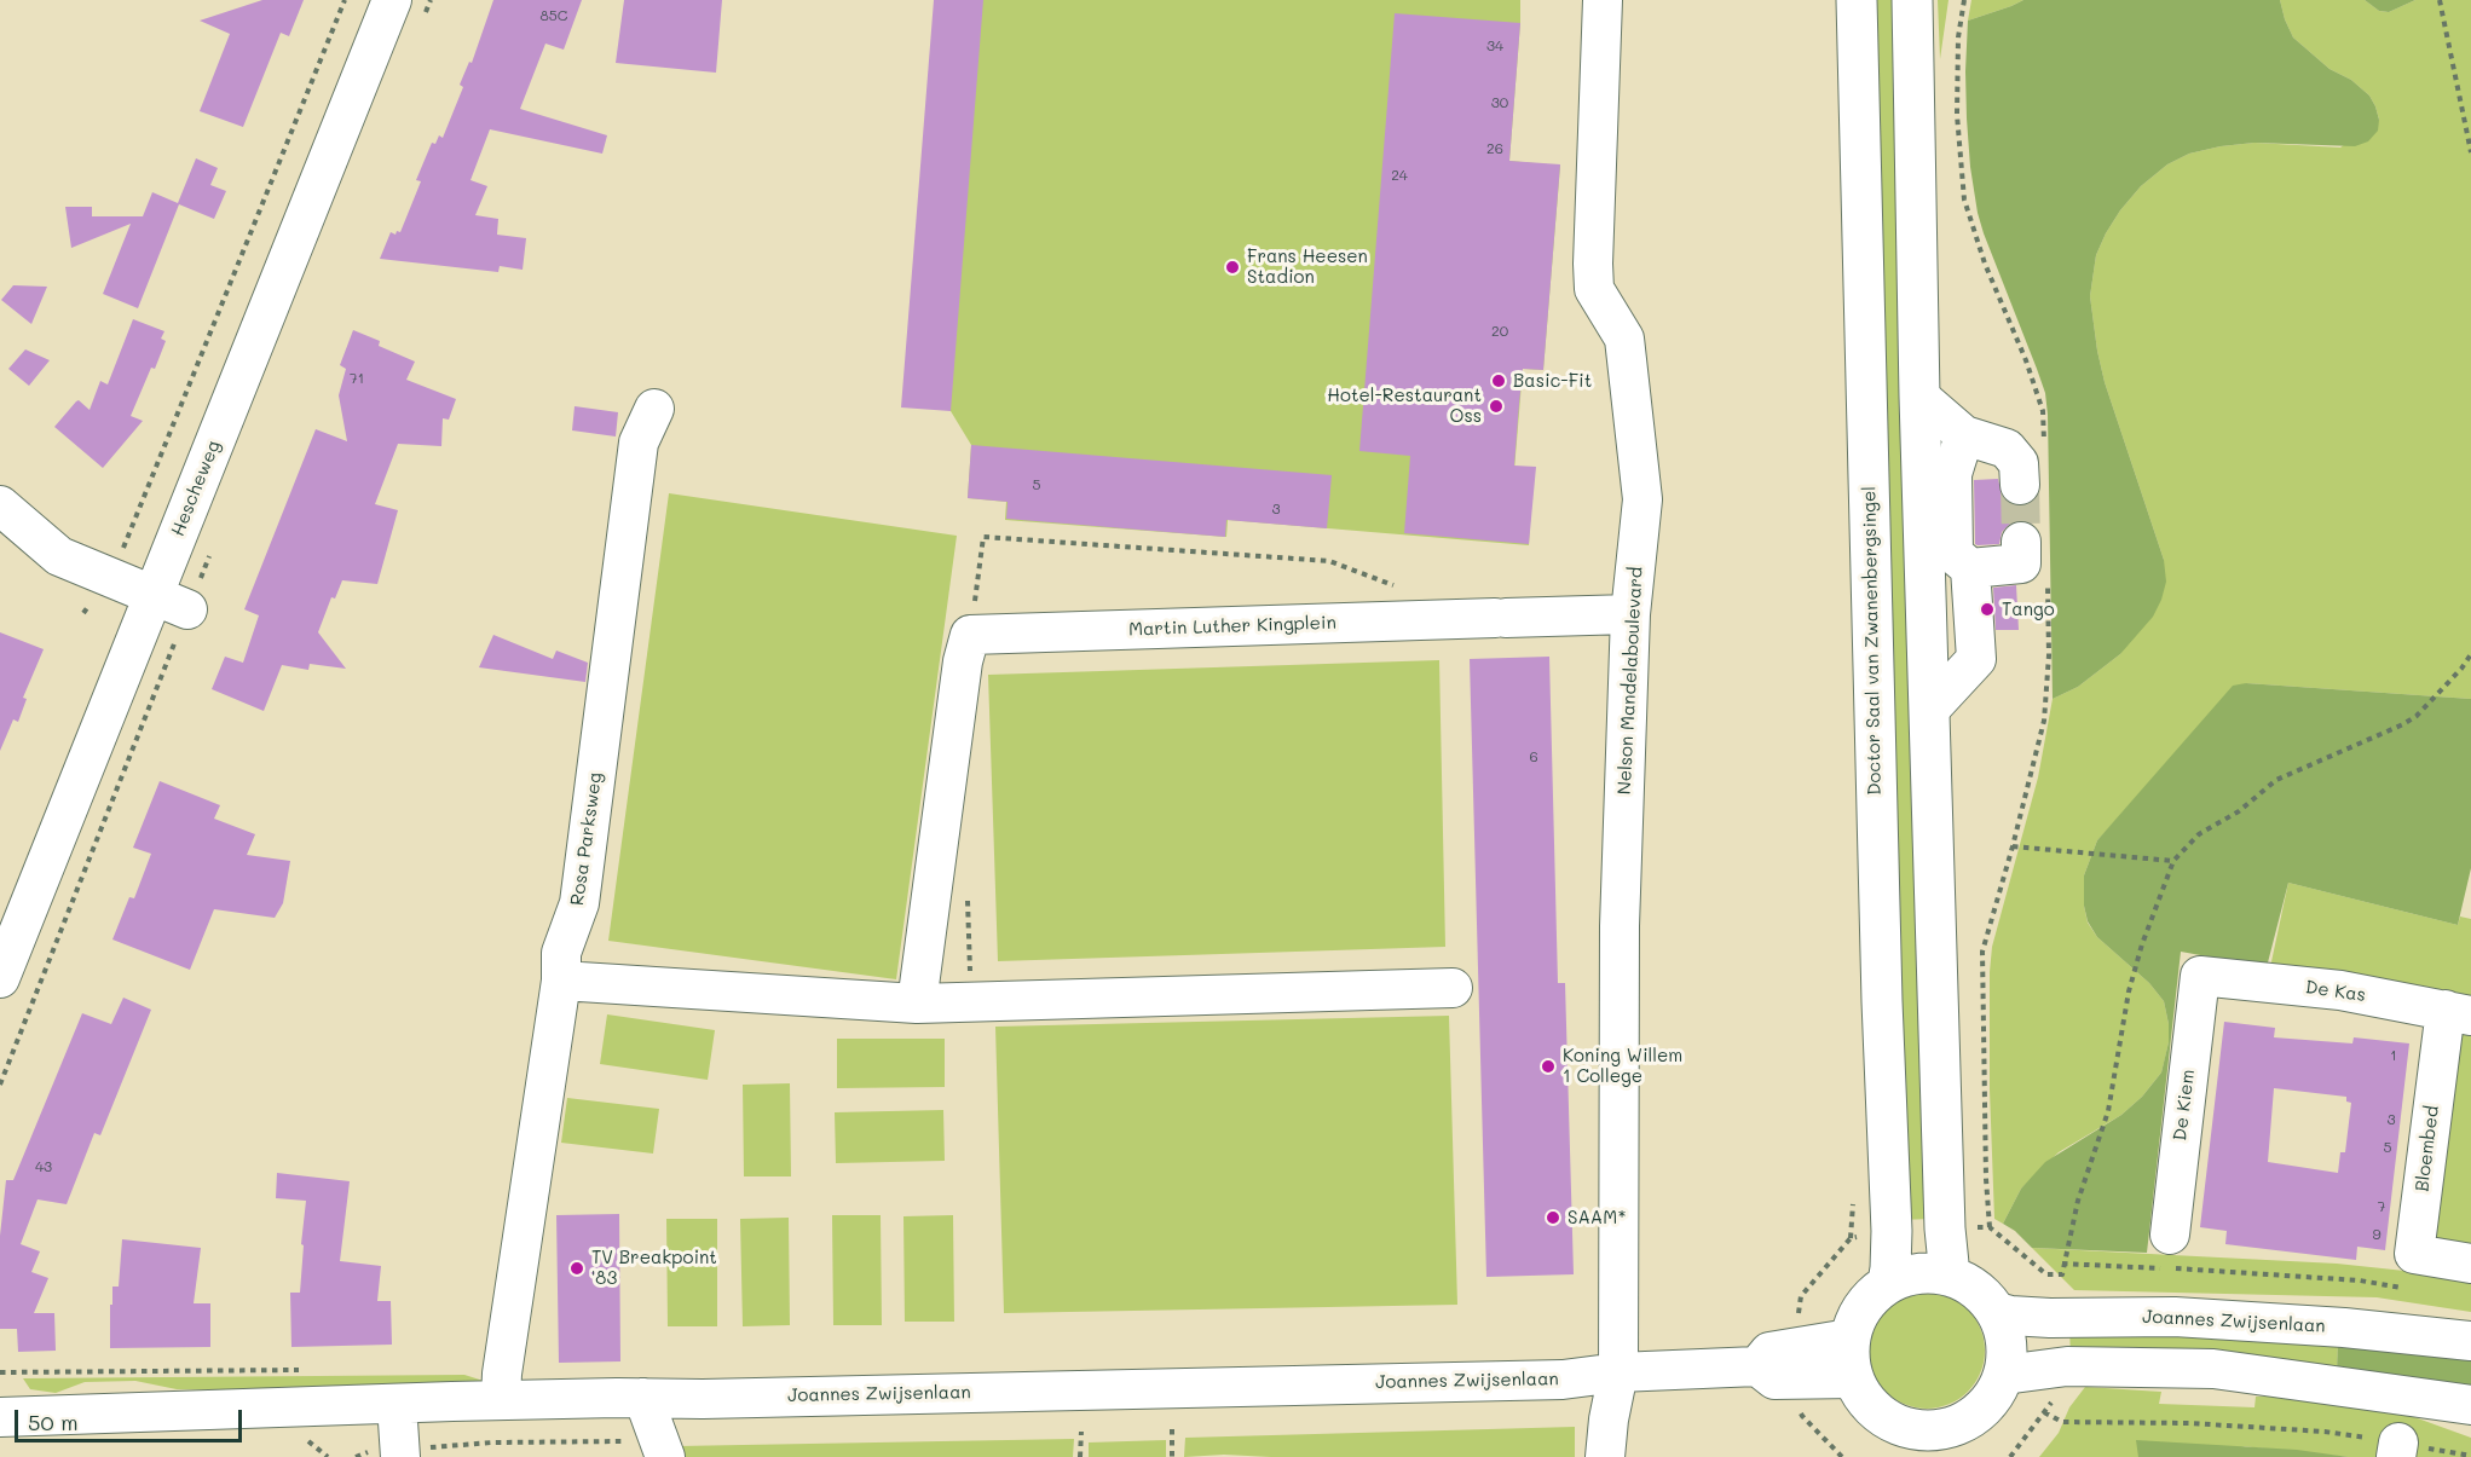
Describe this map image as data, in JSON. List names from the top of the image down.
{
  "streets": {
    "main road": ["Doctor Saal van Zwanenbergsingel"],
    "street": [
      "Hescheweg",
      "Martin Luther Kingplein",
      "Nelson Mandelaboulevard",
      "Rosa Parksweg",
      "De Kas",
      "De Kiem",
      "Bloembed",
      "Joannes Zwijsenlaan"
    ]
  },
  "crossings": [
    ["Martin Luther Kingplein", "Nelson Mandelaboulevard"],
    ["Doctor Saal van Zwanenbergsingel", "Joannes Zwijsenlaan"],
    ["Nelson Mandelaboulevard", "Joannes Zwijsenlaan"],
    ["Rosa Parksweg", "Joannes Zwijsenlaan"],
    ["De Kas", "De Kiem"],
    ["De Kas", "Bloembed"]
  ],
  "places": [
    "Frans Heesen Stadion",
    "Basic-Fit",
    "Hotel-Restaurant Oss",
    "Tango",
    "Koning Willem 1 College",
    "SAAM*",
    "TV Breakpoint '83"
  ],
  "house_numbers": [
    "85C",
    "34",
    "30",
    "26",
    "24",
    "20",
    "71",
    "5",
    "3",
    "6",
    "1",
    "3",
    "5",
    "43",
    "7",
    "9"
  ],
  "scale_bar": "50 m"
}
